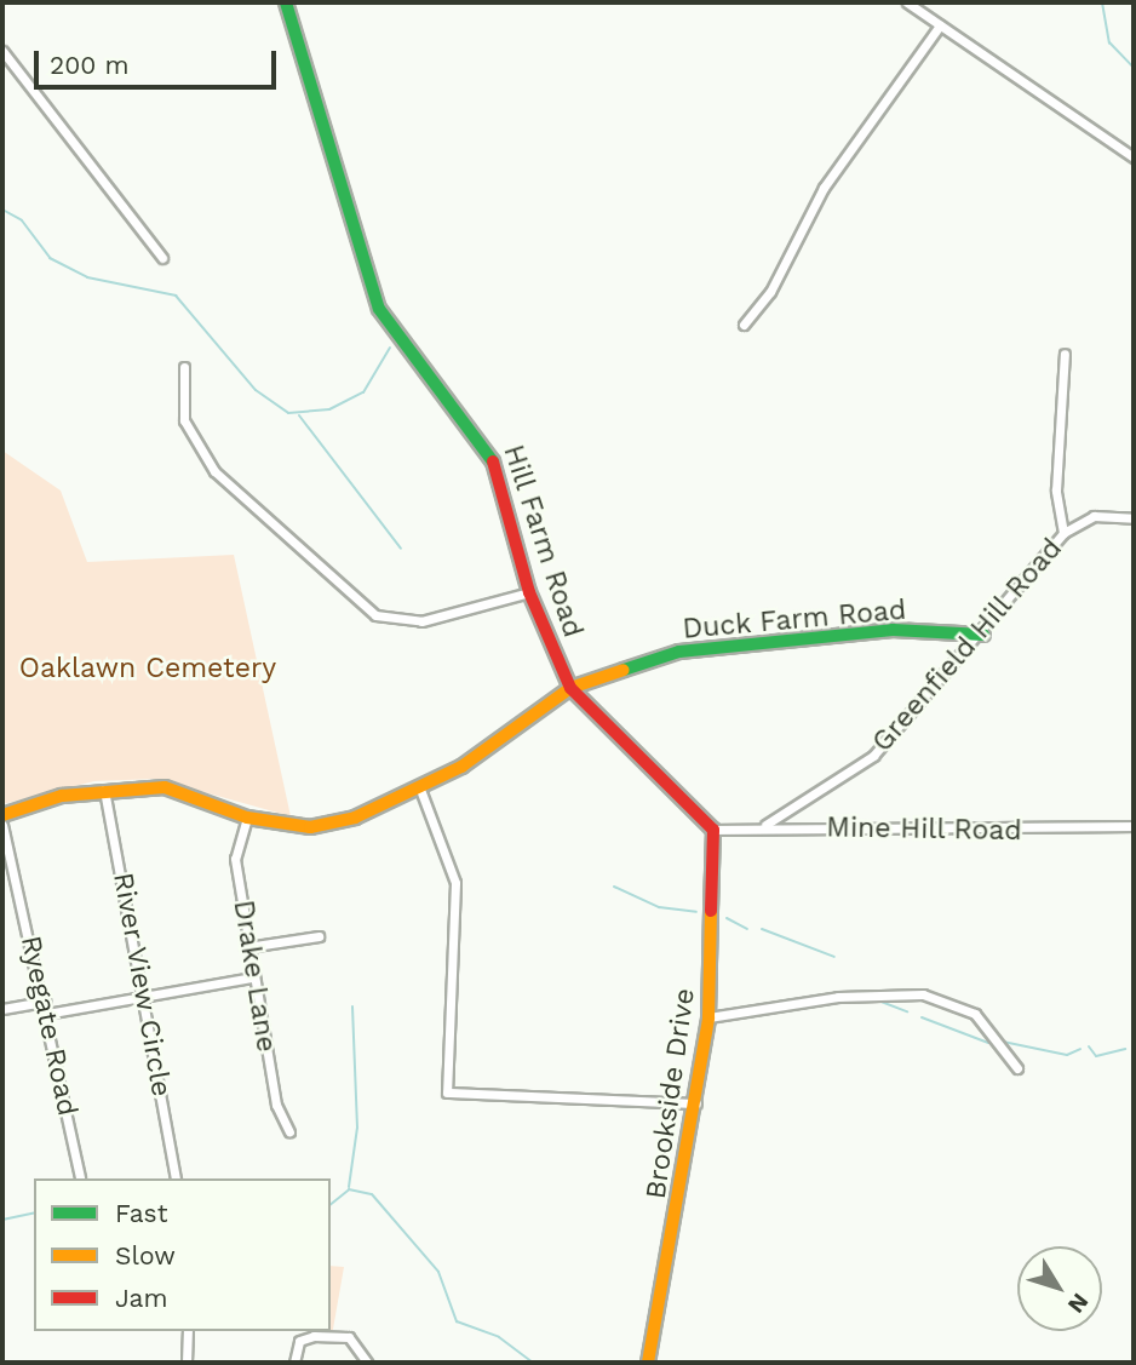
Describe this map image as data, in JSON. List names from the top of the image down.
{
  "streets": {
    "main road": ["Hill Farm Road", "Duck Farm Road", "Brookside Drive"],
    "street": [
      "Greenfield Hill Road",
      "Mine Hill Road",
      "Drake Lane",
      "River View Circle",
      "Ryegate Road"
    ]
  },
  "crossings": [
    ["Hill Farm Road", "Duck Farm Road"],
    ["Hill Farm Road", "Mine Hill Road"],
    ["Hill Farm Road", "Brookside Drive"],
    ["Duck Farm Road", "Greenfield Hill Road"],
    ["Duck Farm Road", "Drake Lane"],
    ["Duck Farm Road", "River View Circle"],
    ["Greenfield Hill Road", "Mine Hill Road"],
    ["Mine Hill Road", "Brookside Drive"]
  ],
  "parks": ["Oaklawn Cemetery"],
  "legend": ["Fast", "Slow", "Jam"],
  "scale_bar": "200 m",
  "north": "bottom right"
}
